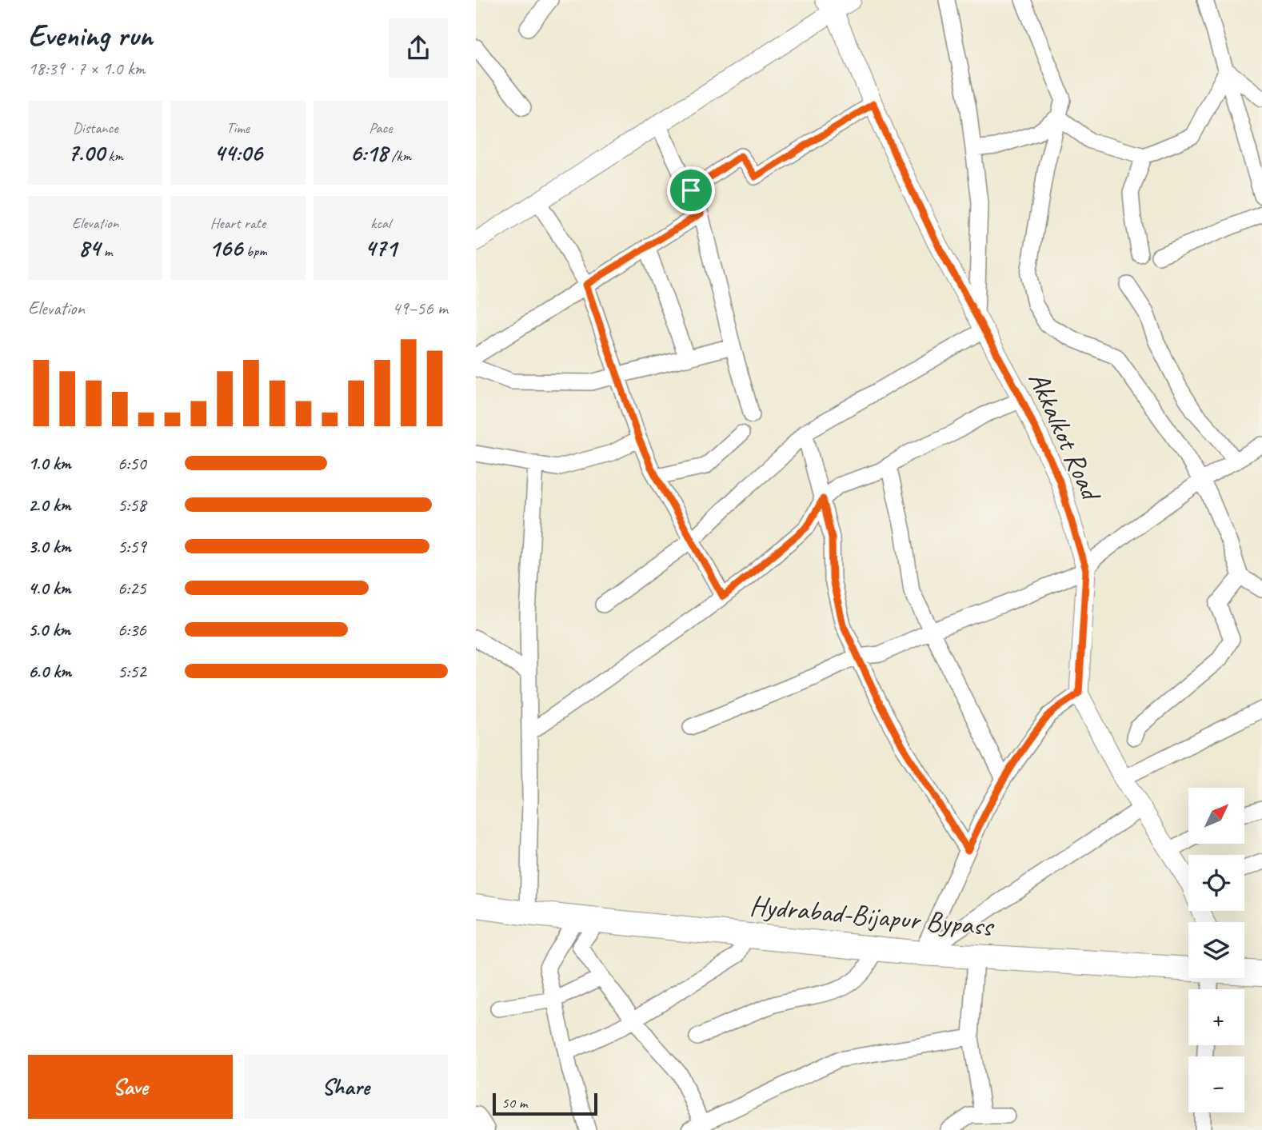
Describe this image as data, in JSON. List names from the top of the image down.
{
  "streets": {
    "main road": ["Hydrabad-Bijapur Bypass"],
    "street": ["Akkalkot Road"]
  },
  "scale_bar": "50 m",
  "north": "top right",
  "page": {
    "heading": ["Evening run", "18:39 · 7 × 1.0 km"],
    "stats": [
      ["Distance", "7.00 km"],
      ["Time", "44:06"],
      ["Pace", "6:18 /km"],
      ["Elevation", "84 m"],
      ["Heart rate", "166 bpm"],
      ["kcal", "471"]
    ],
    "chart": ["Elevation", "49–56 m"],
    "list": [
      {
        "name": "1.0 km",
        "note": "6:50"
      },
      {
        "name": "2.0 km",
        "note": "5:58"
      },
      {
        "name": "3.0 km",
        "note": "5:59"
      },
      {
        "name": "4.0 km",
        "note": "6:25"
      },
      {
        "name": "5.0 km",
        "note": "6:36"
      },
      {
        "name": "6.0 km",
        "note": "5:52"
      }
    ],
    "map_buttons": ["+", "−"],
    "buttons": ["Save", "Share"],
    "scale": "50 m"
  }
}
